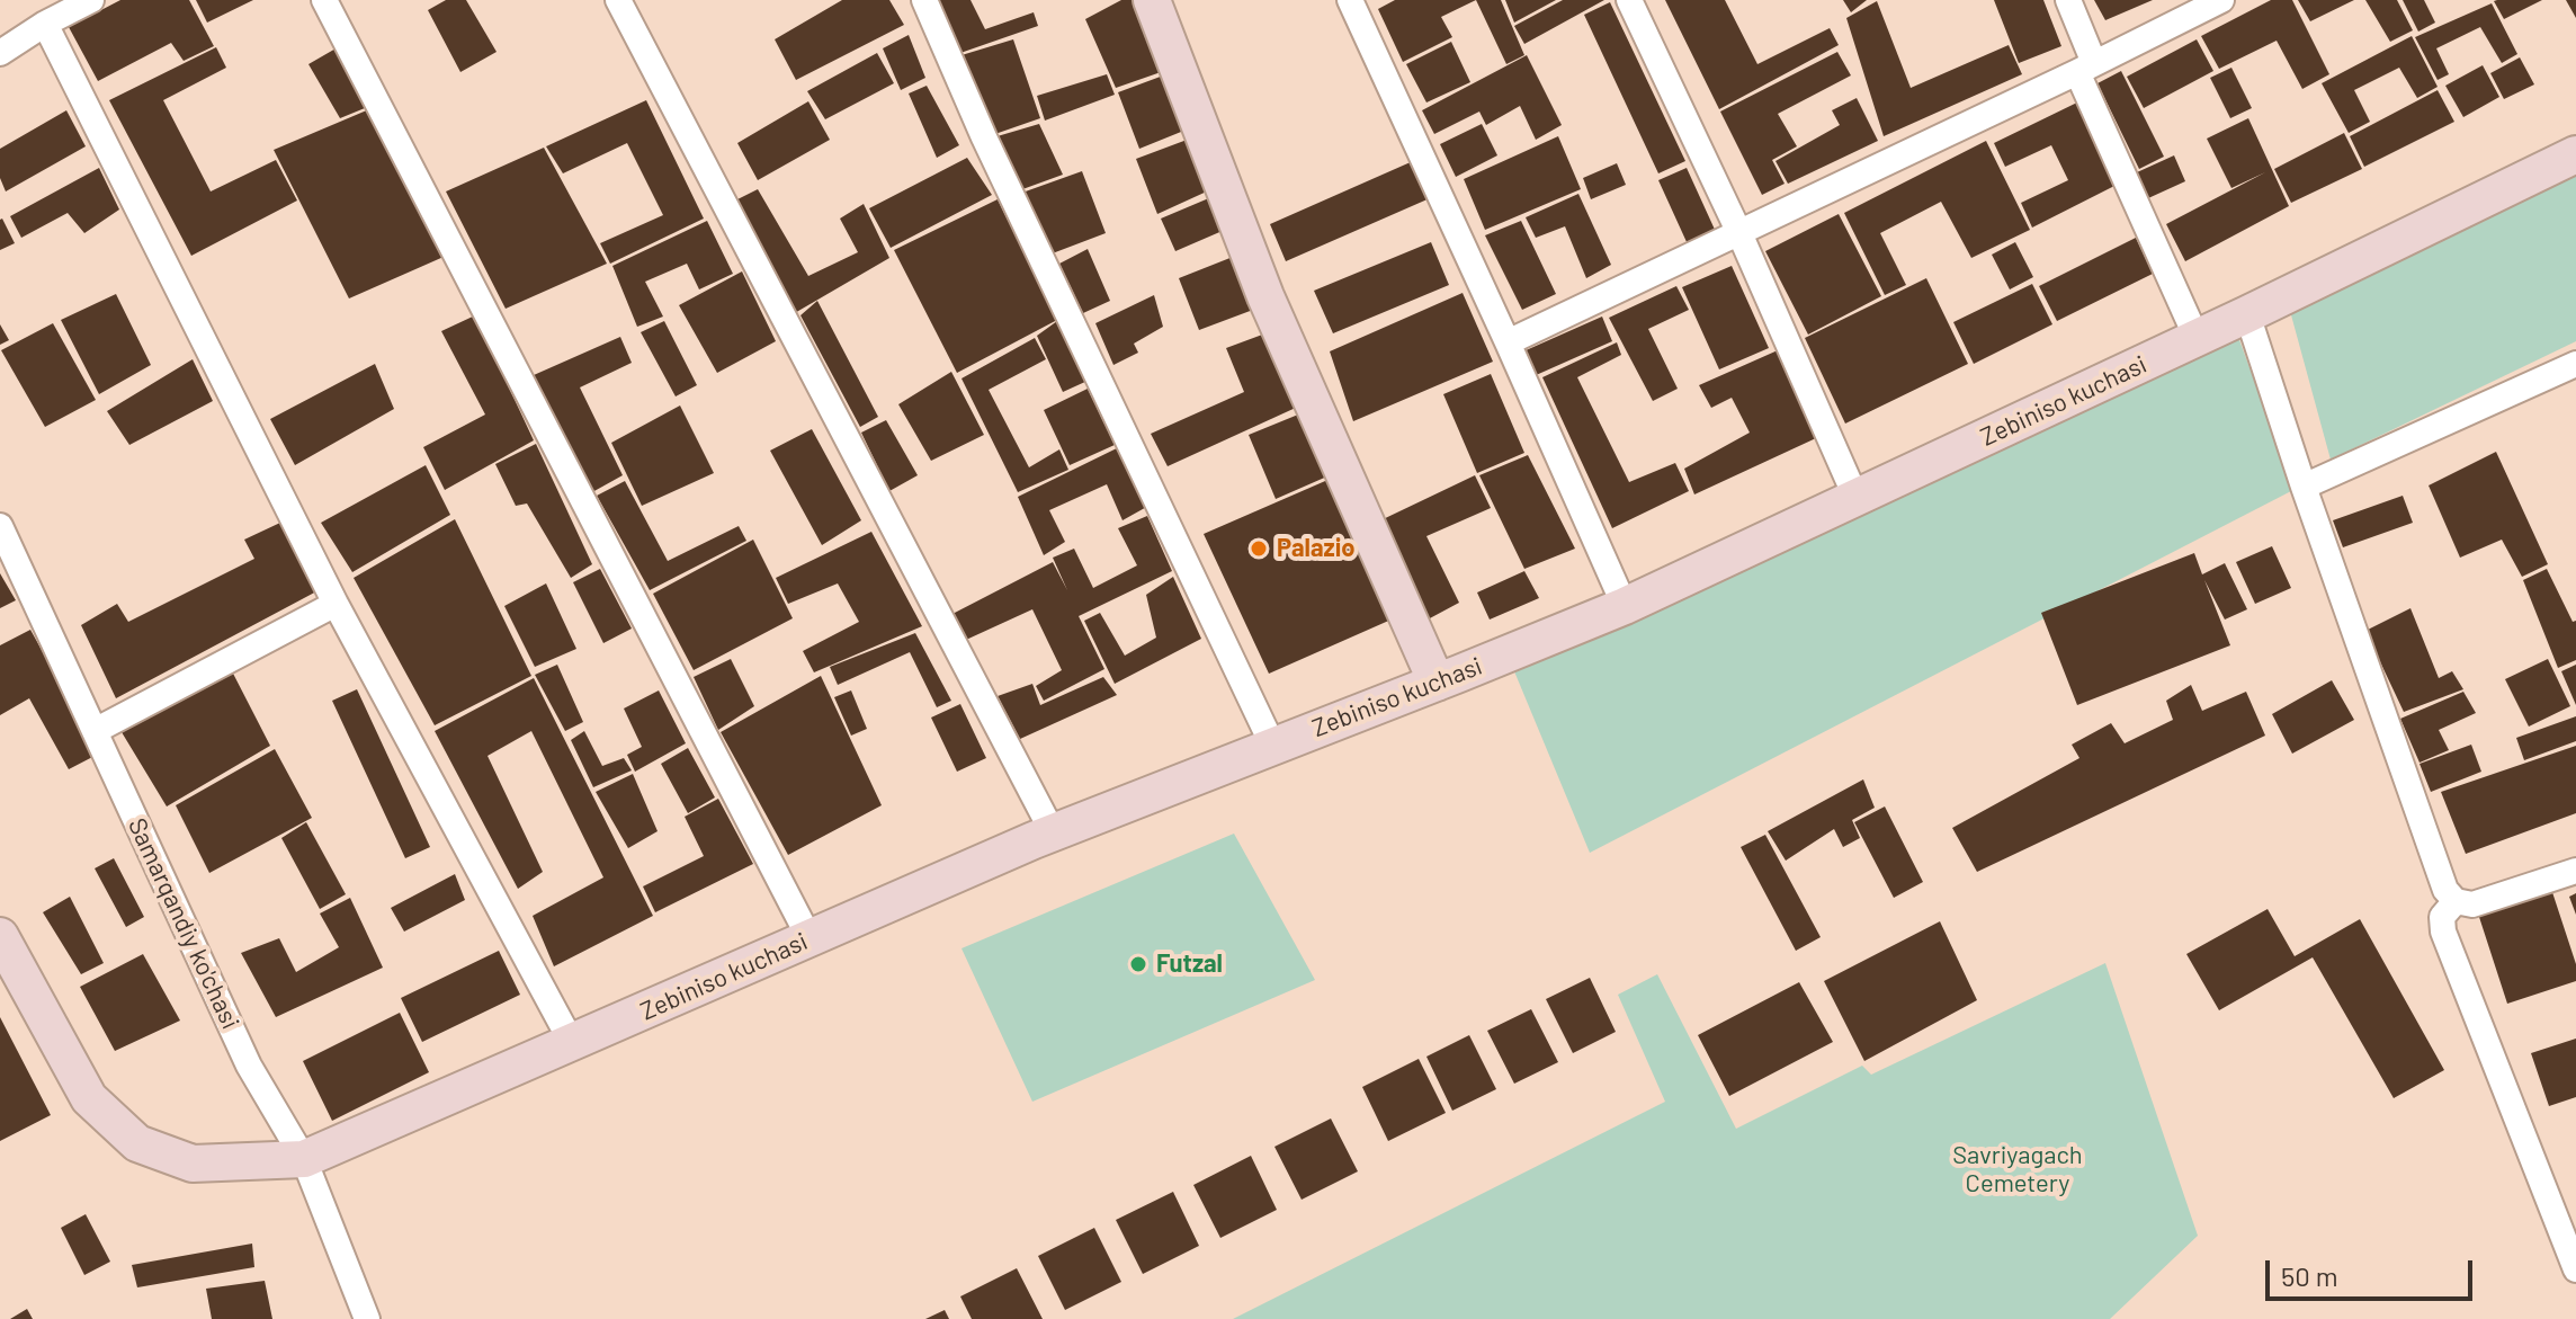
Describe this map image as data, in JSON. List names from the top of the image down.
{
  "streets": {
    "street": ["Zebiniso kuchasi", "Samarqandiy ko'chasi"]
  },
  "crossings": [
    ["Zebiniso kuchasi", "Samarqandiy ko'chasi"]
  ],
  "parks": ["Savriyagach Cemetery"],
  "places": ["Palazio", "Futzal"],
  "scale_bar": "50 m"
}
